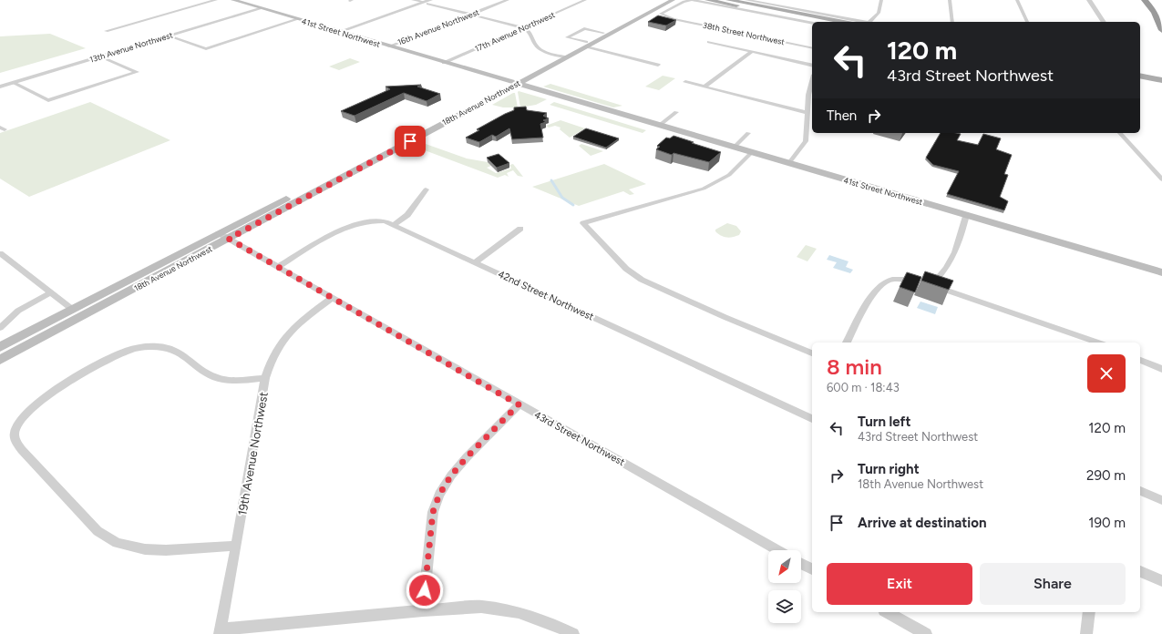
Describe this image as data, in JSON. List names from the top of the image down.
{
  "streets": {
    "main road": ["41st Street Northwest", "18th Avenue Northwest"],
    "street": [
      "16th Avenue Northwest",
      "17th Avenue Northwest",
      "38th Street Northwest",
      "13th Avenue Northwest",
      "42nd Street Northwest",
      "43rd Street Northwest",
      "19th Avenue Northwest"
    ]
  },
  "crossings": [
    ["16th Avenue Northwest", "41st Street Northwest"],
    ["17th Avenue Northwest", "41st Street Northwest"],
    ["41st Street Northwest", "13th Avenue Northwest"],
    ["41st Street Northwest", "18th Avenue Northwest"],
    ["18th Avenue Northwest", "43rd Street Northwest"],
    ["42nd Street Northwest", "43rd Street Northwest"],
    ["43rd Street Northwest", "19th Avenue Northwest"]
  ],
  "north": "bottom left",
  "page": {
    "turn": ["120 m", "43rd Street Northwest"],
    "then": "Then",
    "heading": ["8 min", "600 m · 18:43"],
    "list": [
      {
        "name": "Turn left",
        "note": "43rd Street Northwest",
        "value": "120 m"
      },
      {
        "name": "Turn right",
        "note": "18th Avenue Northwest",
        "value": "290 m"
      },
      {
        "name": "Arrive at destination",
        "value": "190 m"
      }
    ],
    "buttons": ["Exit", "Share"]
  }
}
